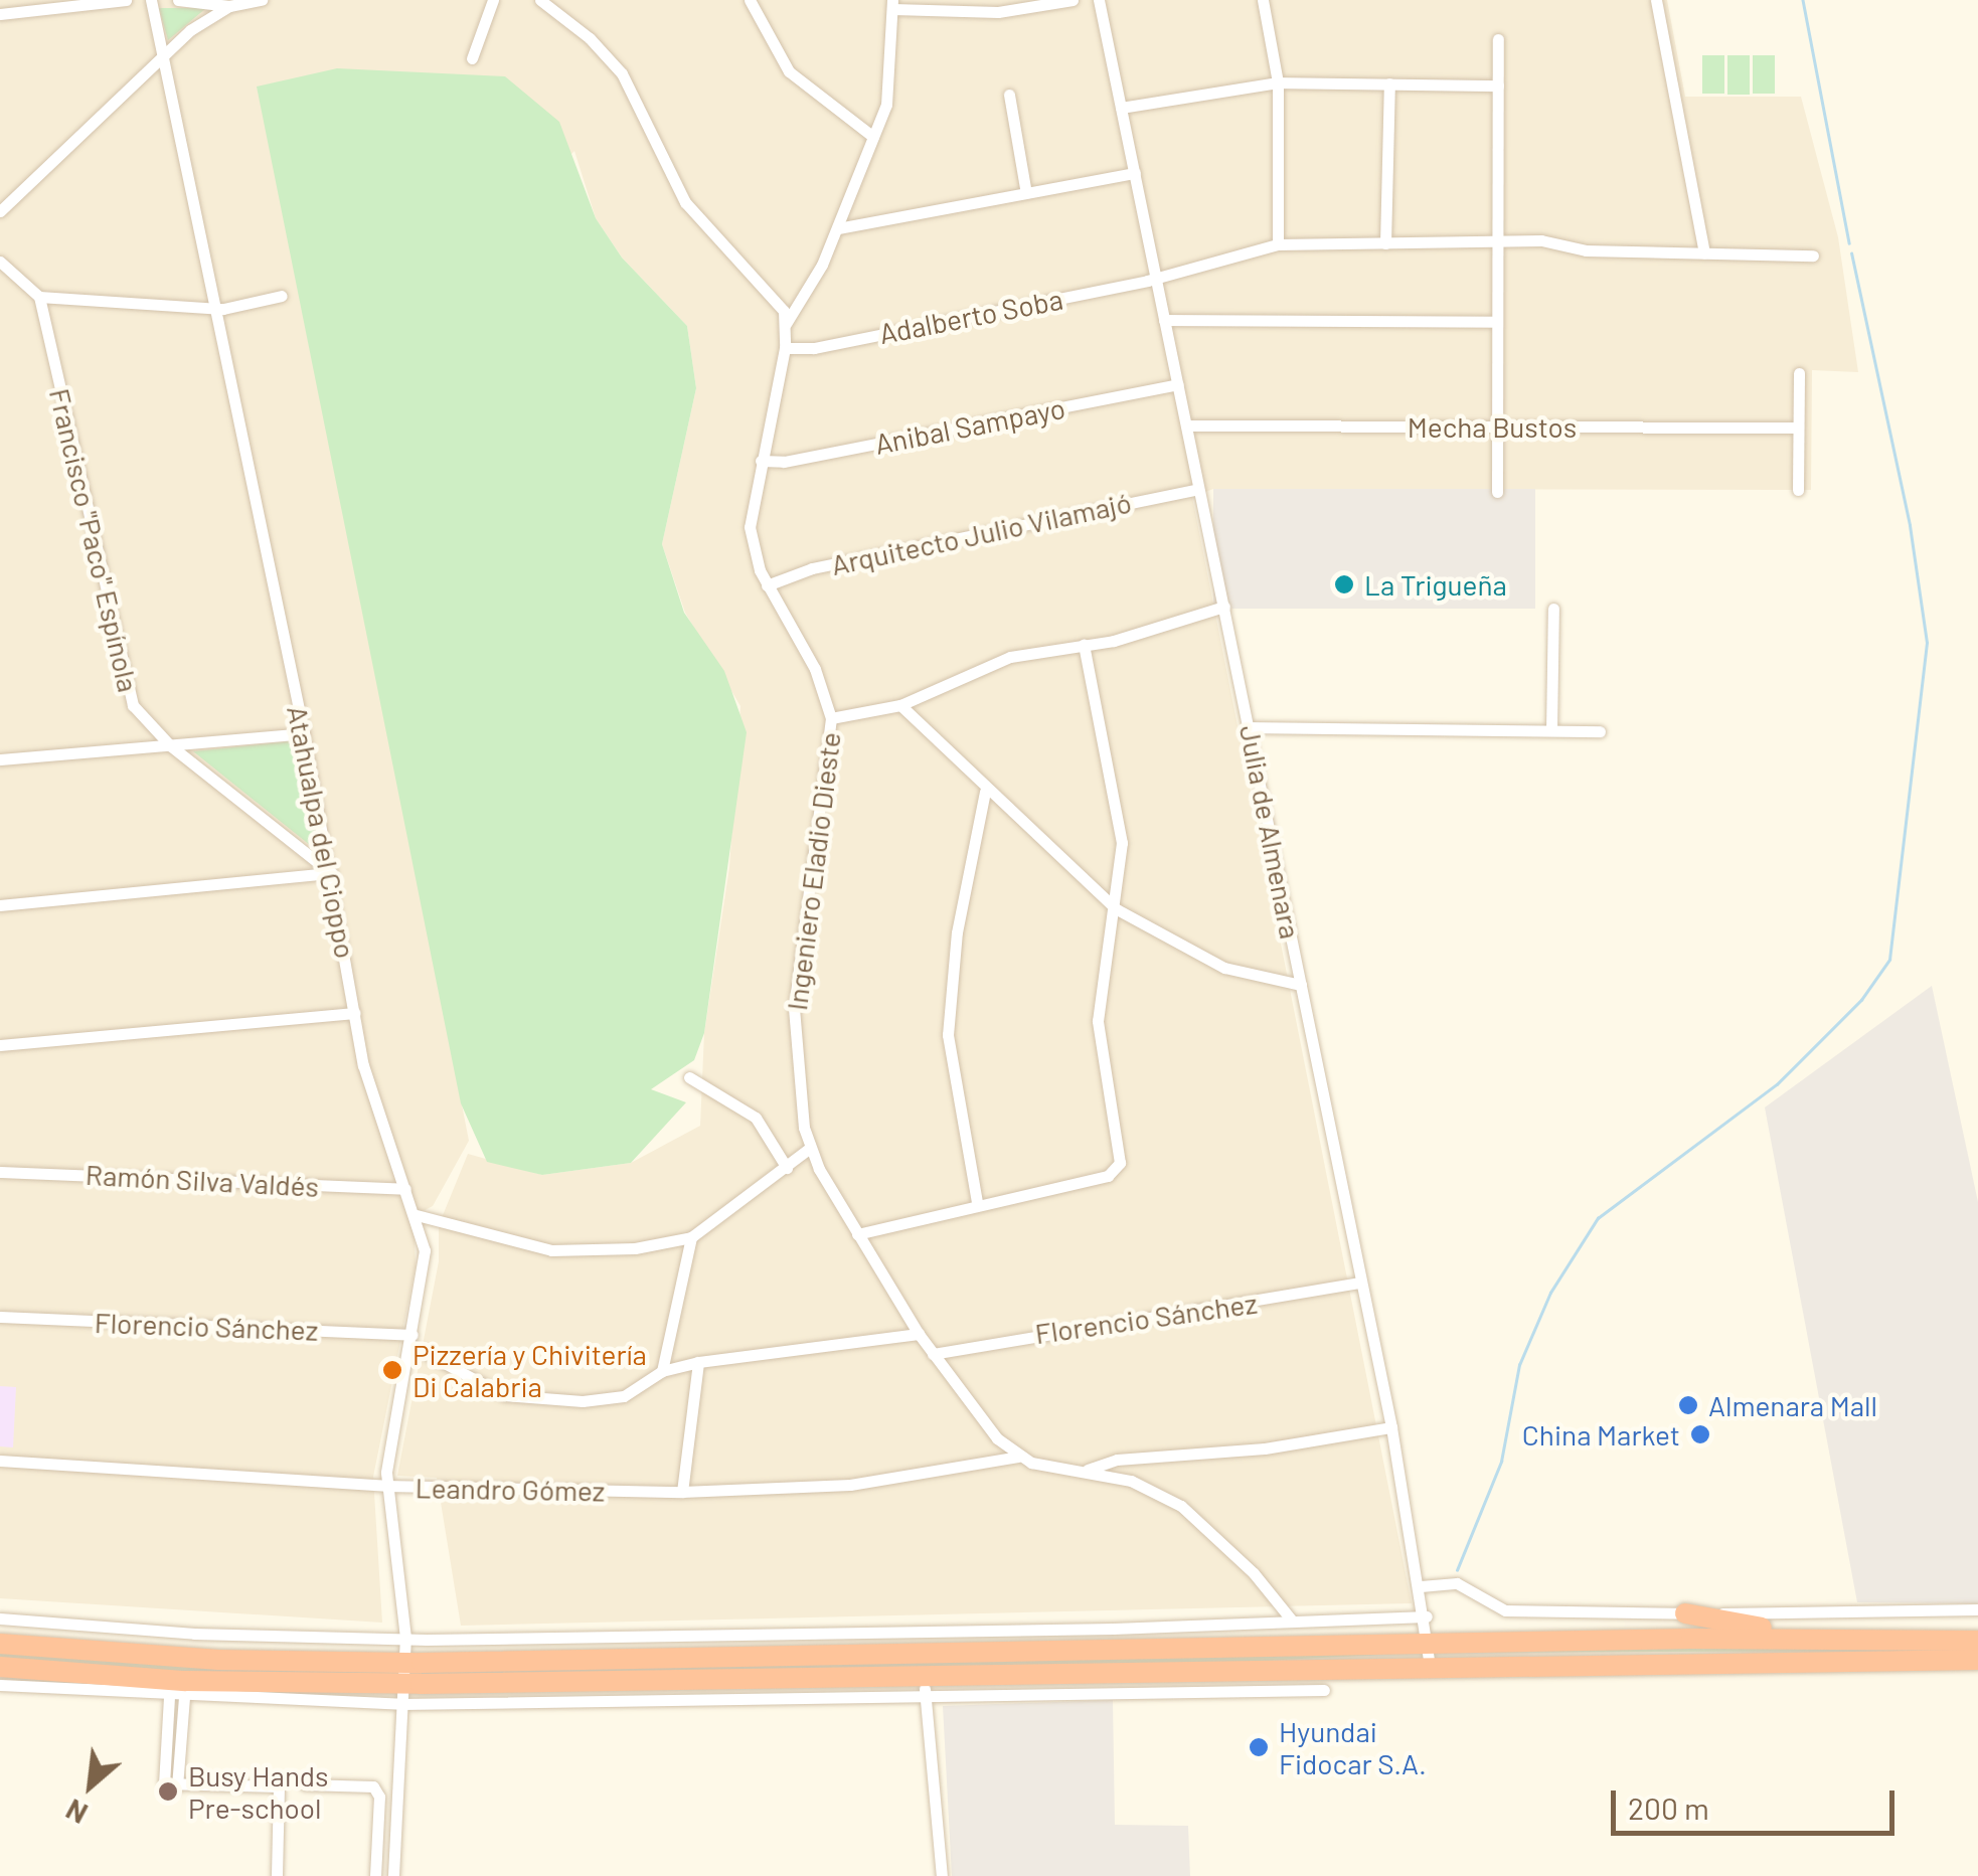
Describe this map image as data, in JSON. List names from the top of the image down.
{
  "streets": {
    "street": [
      "Adalberto Soba",
      "Anibal Sampayo",
      "Mecha Bustos",
      "Arquitecto Julio Vilamajó",
      "Francisco \"Paco\" Espínola",
      "Atahualpa del Cioppo",
      "Julia de Almenara",
      "Ingeniero Eladio Dieste",
      "Ramón Silva Valdés",
      "Florencio Sánchez",
      "Leandro Gómez"
    ]
  },
  "crossings": [
    ["Adalberto Soba", "Julia de Almenara"],
    ["Adalberto Soba", "Ingeniero Eladio Dieste"],
    ["Anibal Sampayo", "Julia de Almenara"],
    ["Anibal Sampayo", "Ingeniero Eladio Dieste"],
    ["Mecha Bustos", "Julia de Almenara"],
    ["Arquitecto Julio Vilamajó", "Julia de Almenara"],
    ["Arquitecto Julio Vilamajó", "Ingeniero Eladio Dieste"],
    ["Francisco \"Paco\" Espínola", "Atahualpa del Cioppo"],
    ["Atahualpa del Cioppo", "Ramón Silva Valdés"],
    ["Atahualpa del Cioppo", "Florencio Sánchez"],
    ["Atahualpa del Cioppo", "Leandro Gómez"],
    ["Julia de Almenara", "Florencio Sánchez"],
    ["Ingeniero Eladio Dieste", "Florencio Sánchez"],
    ["Ingeniero Eladio Dieste", "Leandro Gómez"]
  ],
  "places": [
    "La Trigueña",
    "Pizzería y Chivitería Di Calabria",
    "Almenara Mall",
    "China Market",
    "Hyundai Fidocar S.A.",
    "Busy Hands Pre-school"
  ],
  "scale_bar": "200 m",
  "north": "bottom left"
}
